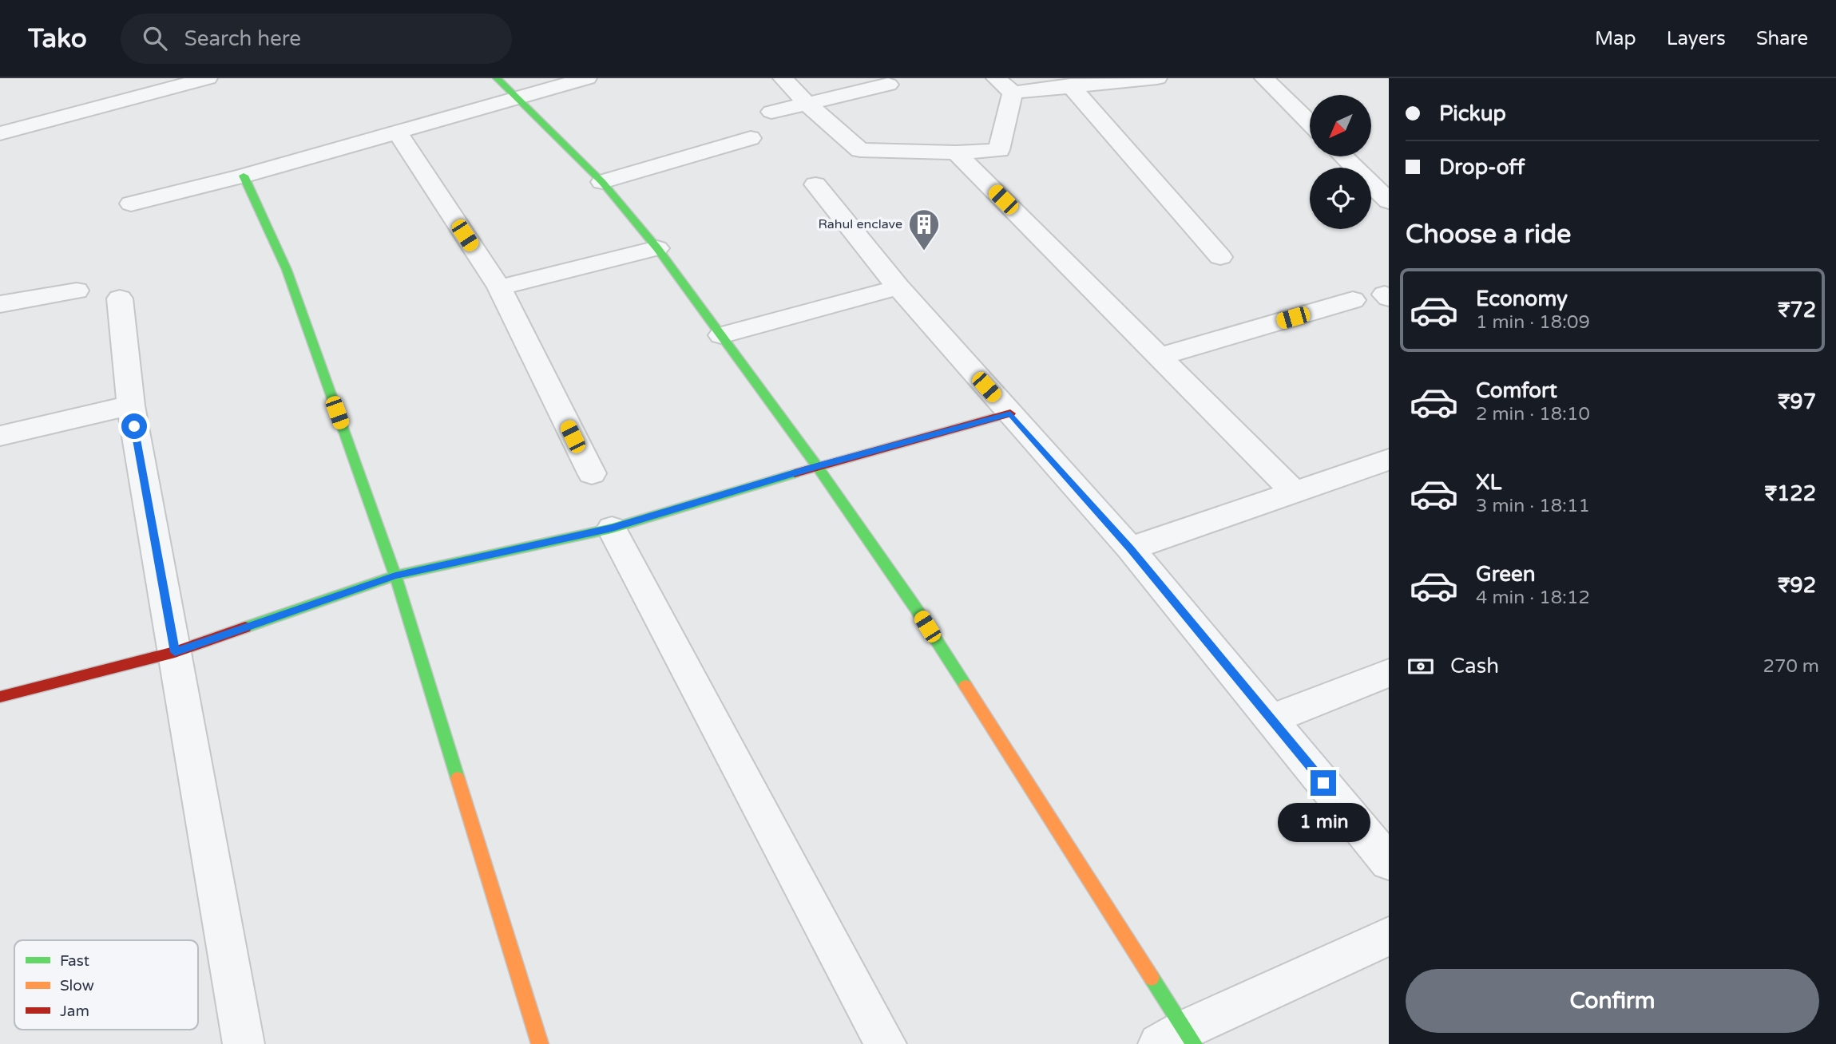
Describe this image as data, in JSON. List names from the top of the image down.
{
  "places": {
    "building": ["Rahul enclave"]
  },
  "legend": ["Fast", "Slow", "Jam"],
  "north": "bottom left",
  "page": {
    "header": "Tako",
    "search": "Search here",
    "nav": ["Map", "Layers", "Share"],
    "banner": ["Pickup", "Drop-off"],
    "heading": "Choose a ride",
    "list": [
      {
        "name": "Economy",
        "note": "1 min · 18:09",
        "value": "₹72"
      },
      {
        "name": "Comfort",
        "note": "2 min · 18:10",
        "value": "₹97"
      },
      {
        "name": "XL",
        "note": "3 min · 18:11",
        "value": "₹122"
      },
      {
        "name": "Green",
        "note": "4 min · 18:12",
        "value": "₹92"
      }
    ],
    "pay": ["Cash", "270 m"],
    "bubble": "1 min",
    "buttons": "Confirm"
  }
}
